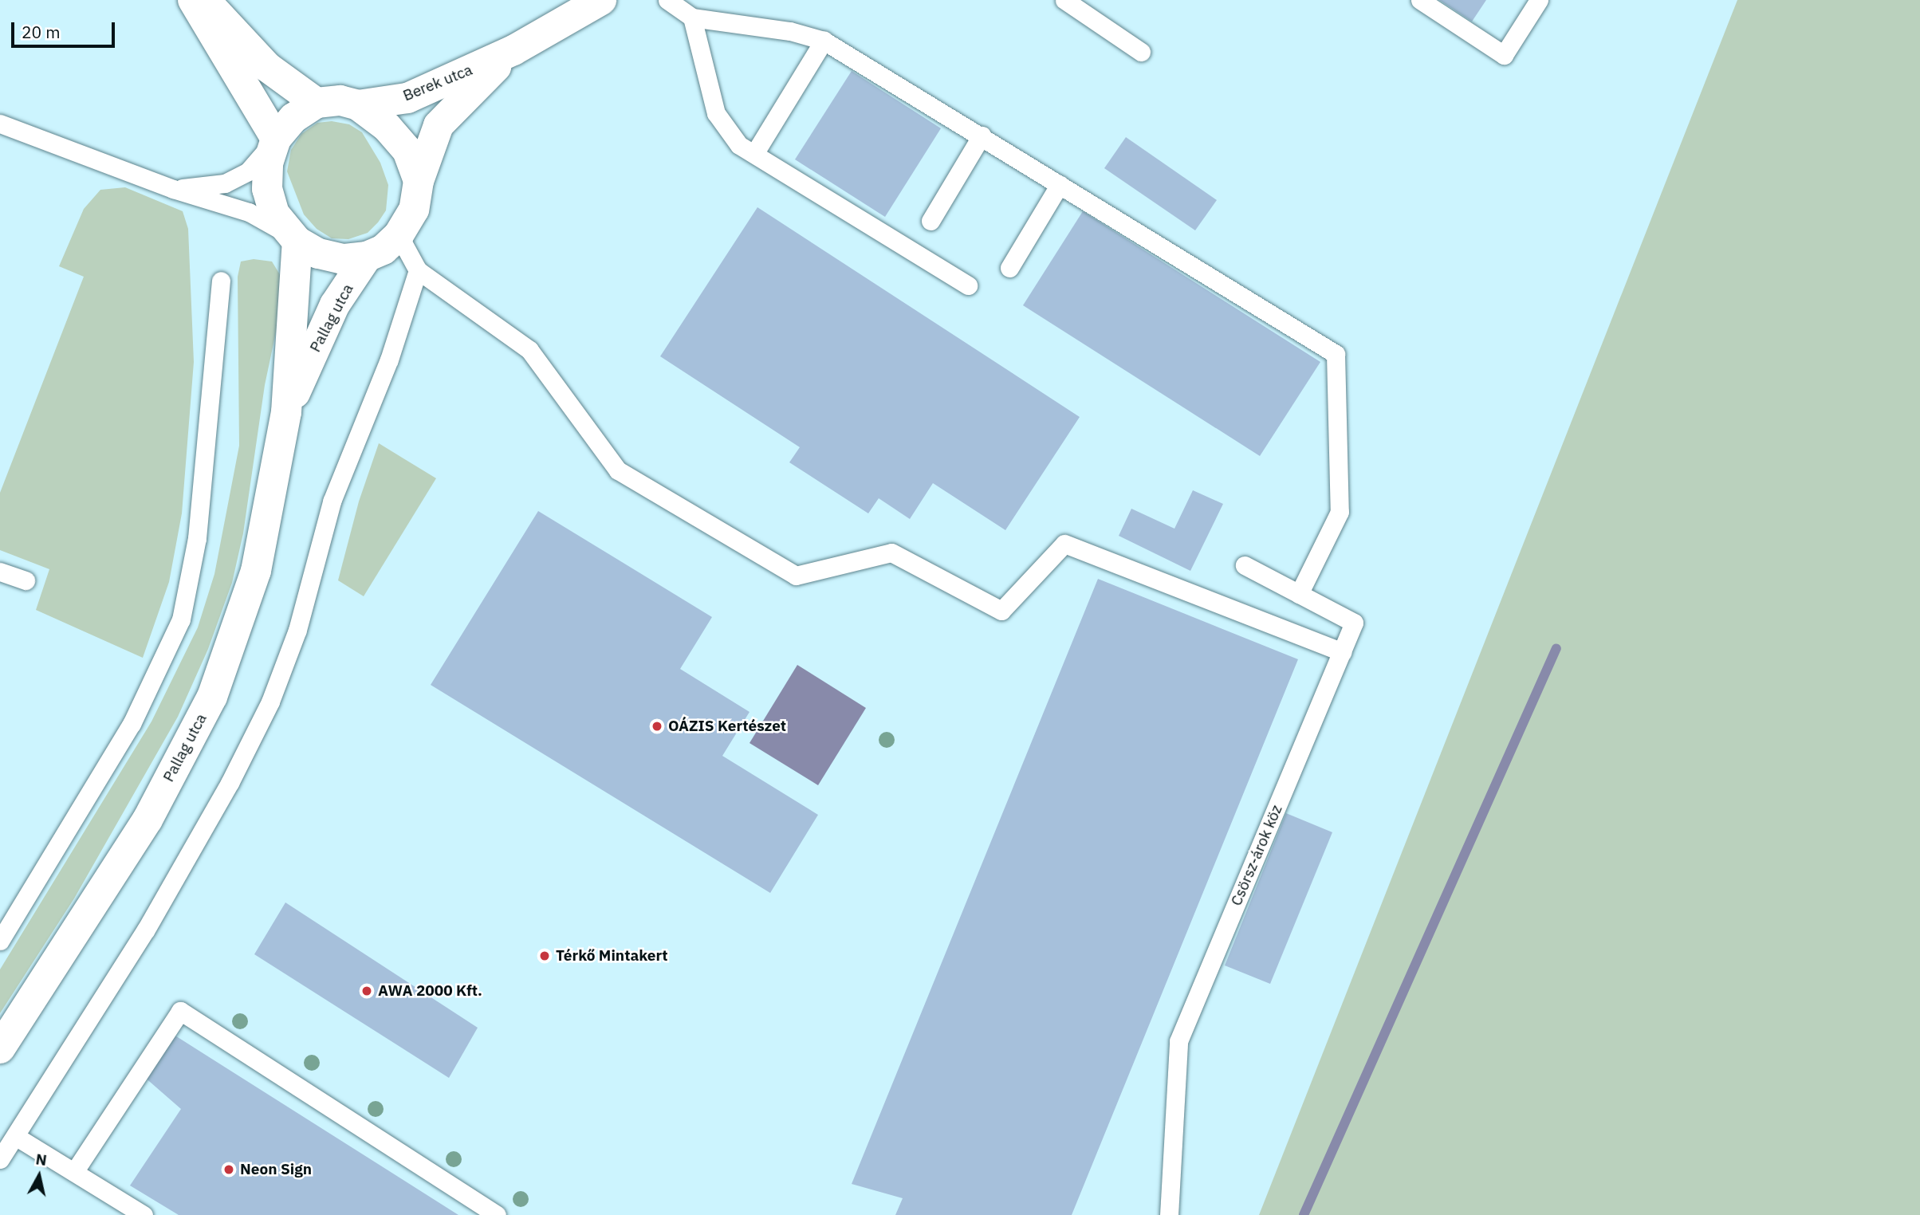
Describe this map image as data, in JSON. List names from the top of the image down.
{
  "streets": {
    "street": ["Berek utca", "Pallag utca"],
    "lane": ["Csörsz-árok köz"]
  },
  "crossings": [
    ["Berek utca", "Pallag utca"]
  ],
  "places": [
    "OÁZIS Kertészet",
    "Térkő Mintakert",
    "AWA 2000 Kft.",
    "Neon Sign"
  ],
  "scale_bar": "20 m",
  "north": "top"
}
